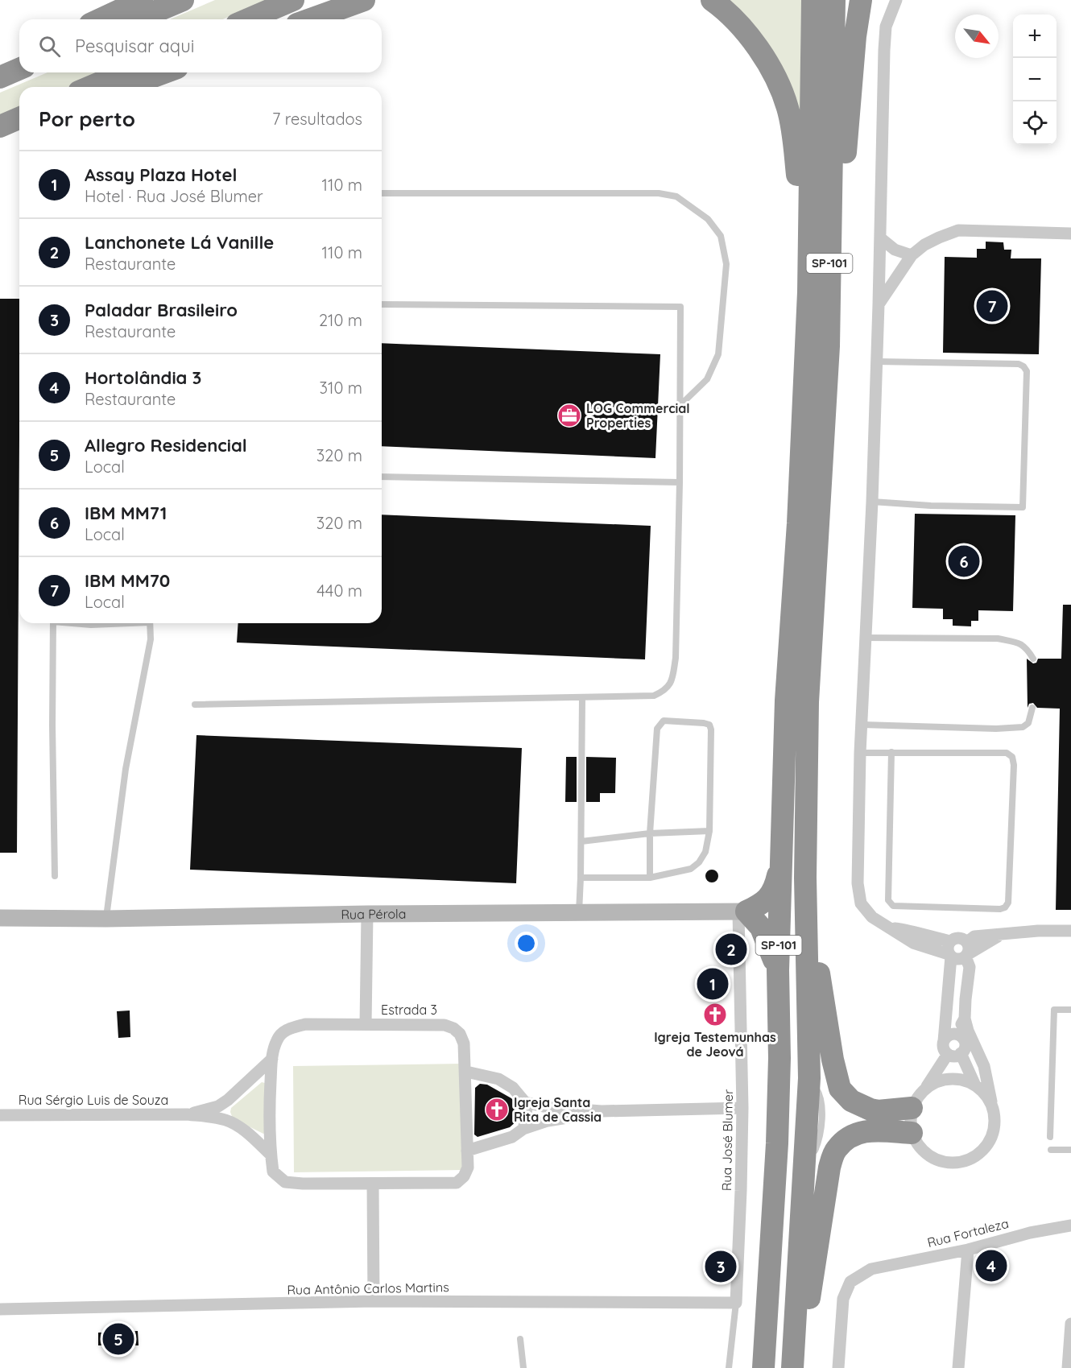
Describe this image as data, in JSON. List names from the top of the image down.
{
  "streets": {
    "highway": ["SP-101"],
    "street": [
      "Rua Pérola",
      "Estrada 3",
      "Rua Sérgio Luis de Souza",
      "Rua José Blumer",
      "Rua Fortaleza",
      "Rua Antônio Carlos Martins"
    ]
  },
  "crossings": [
    ["Rua Pérola", "Rua José Blumer"],
    ["Estrada 3", "Rua Sérgio Luis de Souza"],
    ["Rua José Blumer", "Rua Antônio Carlos Martins"]
  ],
  "places": {
    "office": ["LOG Commercial Properties"],
    "church": ["Igreja Testemunhas de Jeová", "Igreja Santa Rita de Cassia"]
  },
  "north": "bottom right",
  "page": {
    "map_buttons": ["+", "−"],
    "search": "Pesquisar aqui",
    "heading": ["Por perto", "7 resultados"],
    "list": [
      {
        "mark": "1",
        "name": "Assay Plaza Hotel",
        "note": "Hotel · Rua José Blumer",
        "value": "110 m"
      },
      {
        "mark": "2",
        "name": "Lanchonete Lá Vanille",
        "note": "Restaurante",
        "value": "110 m"
      },
      {
        "mark": "3",
        "name": "Paladar Brasileiro",
        "note": "Restaurante",
        "value": "210 m"
      },
      {
        "mark": "4",
        "name": "Hortolândia 3",
        "note": "Restaurante",
        "value": "310 m"
      },
      {
        "mark": "5",
        "name": "Allegro Residencial",
        "note": "Local",
        "value": "320 m"
      },
      {
        "mark": "6",
        "name": "IBM MM71",
        "note": "Local",
        "value": "320 m"
      },
      {
        "mark": "7",
        "name": "IBM MM70",
        "note": "Local",
        "value": "440 m"
      }
    ],
    "pins": [
      "7",
      "6",
      "2",
      "1",
      "4",
      "3",
      "5"
    ]
  }
}
